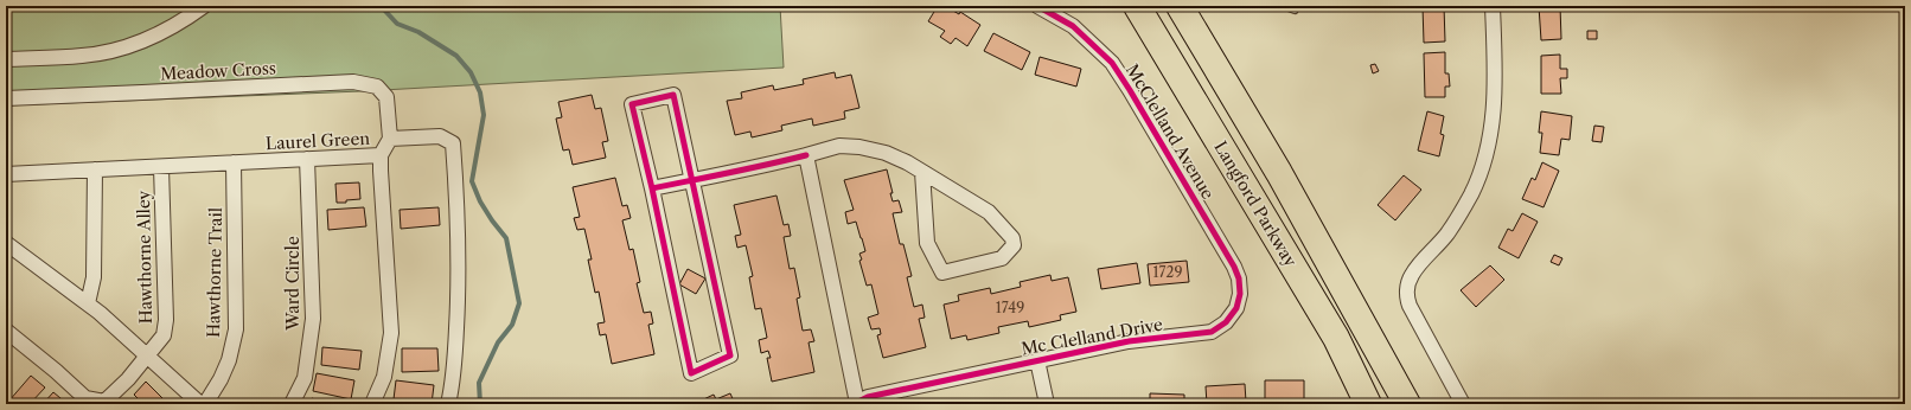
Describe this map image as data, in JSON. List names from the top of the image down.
{
  "streets": {
    "highway": ["Langford Parkway"],
    "street": [
      "Meadow Cross",
      "McClelland Avenue",
      "Laurel Green",
      "Hawthorne Alley",
      "Hawthorne Trail",
      "Ward Circle",
      "Mc Clelland Drive"
    ]
  },
  "crossings": [
    ["McClelland Avenue", "Mc Clelland Drive"],
    ["Laurel Green", "Hawthorne Alley"],
    ["Laurel Green", "Hawthorne Trail"],
    ["Laurel Green", "Ward Circle"]
  ],
  "house_numbers": ["1729", "1749"]
}
